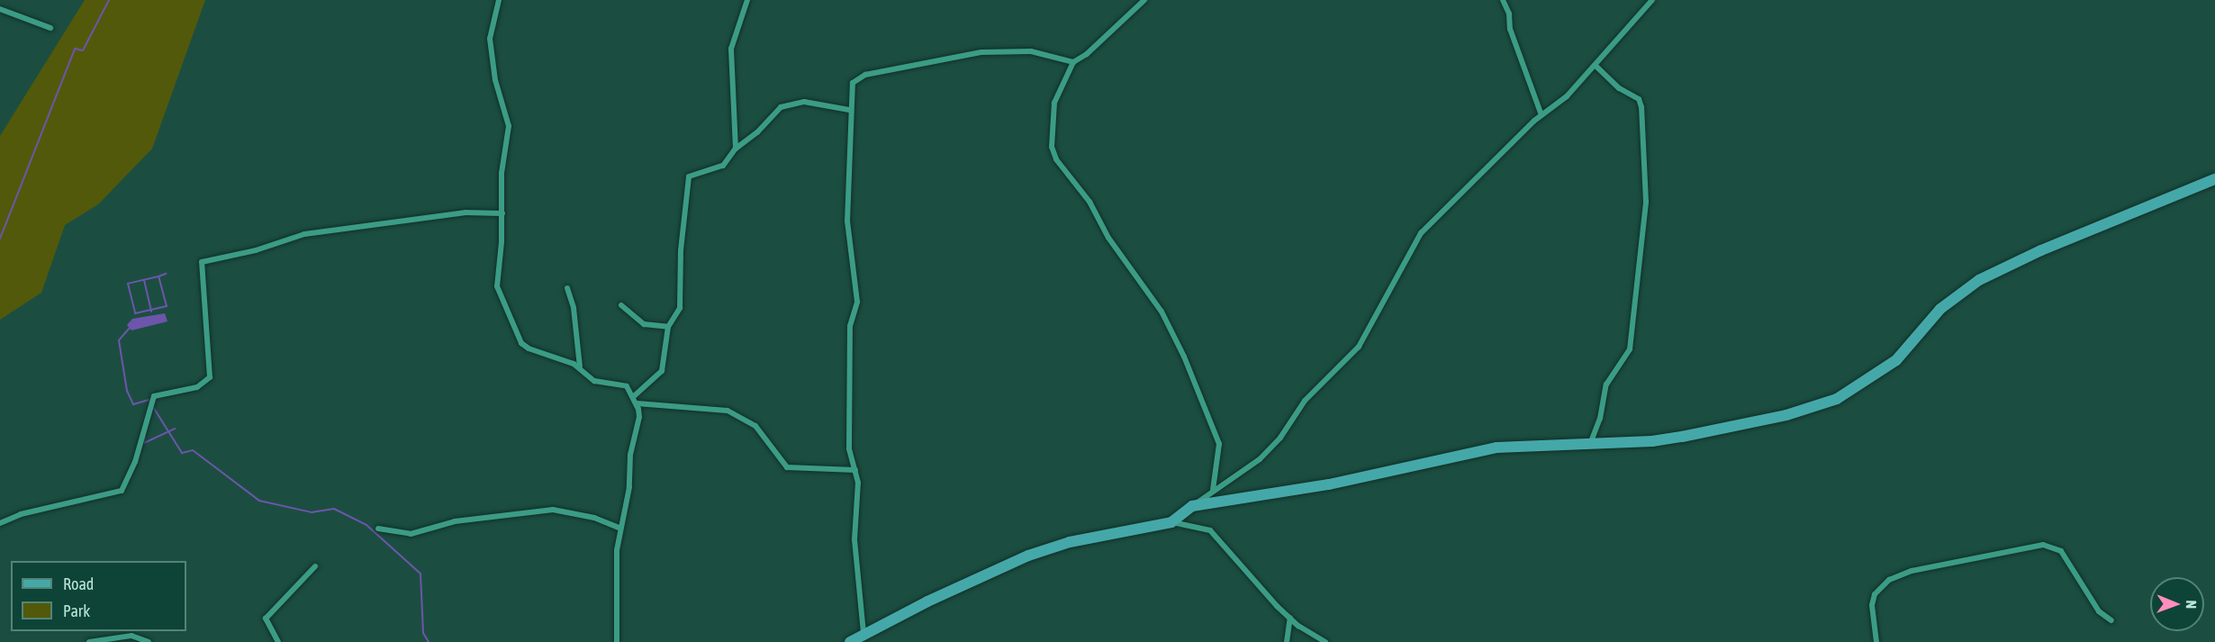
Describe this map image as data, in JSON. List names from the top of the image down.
{
  "legend": ["Road", "Park"],
  "north": "right"
}
